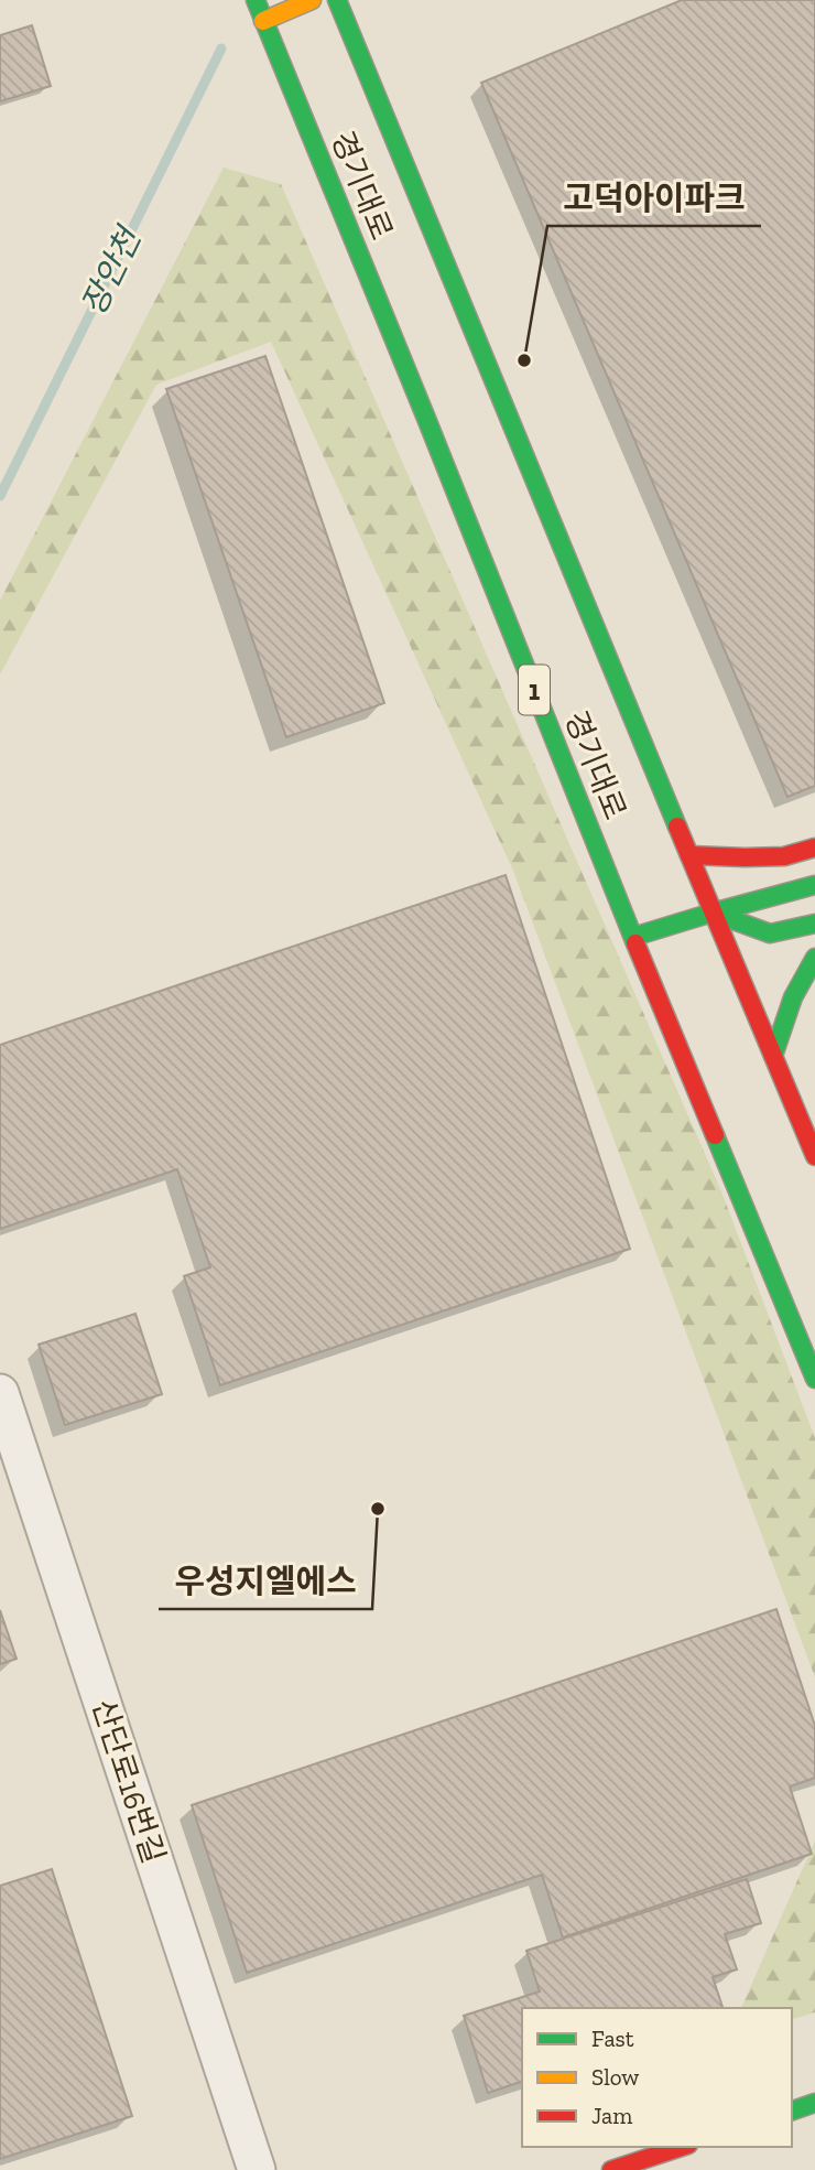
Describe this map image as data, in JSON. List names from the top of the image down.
{
  "streets": {
    "main road": ["경기대로", "1"],
    "street": ["산단로16번길"]
  },
  "water": ["장안천"],
  "places": ["고덕아이파크", "우성지엘에스"],
  "legend": ["Fast", "Slow", "Jam"]
}
